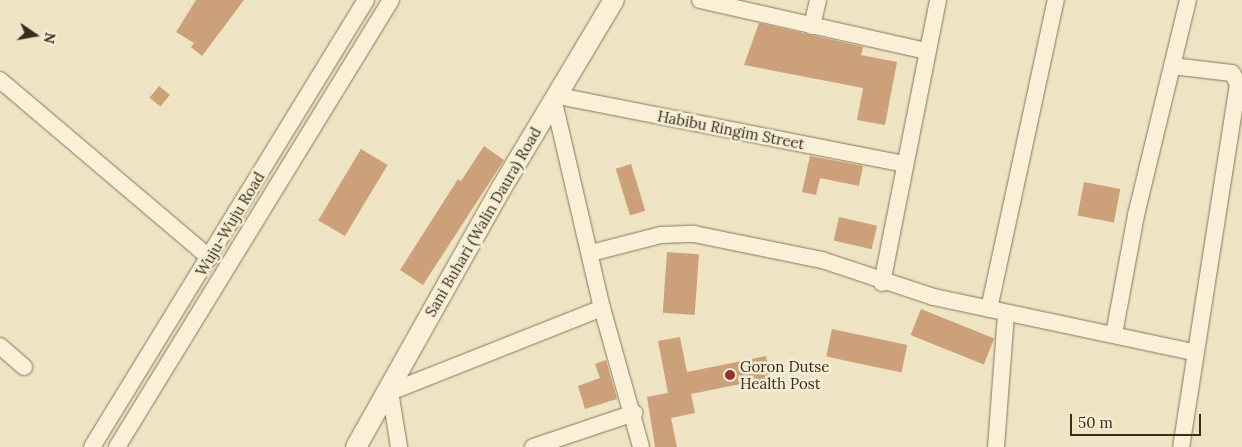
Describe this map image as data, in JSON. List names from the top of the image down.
{
  "streets": {
    "street": ["Habibu Ringim Street", "Sani Buhari (Walin Daura) Road", "Wuju-Wuju Road"]
  },
  "crossings": [
    ["Habibu Ringim Street", "Sani Buhari (Walin Daura) Road"]
  ],
  "places": ["Goron Dutse Health Post"],
  "scale_bar": "50 m",
  "north": "right"
}
